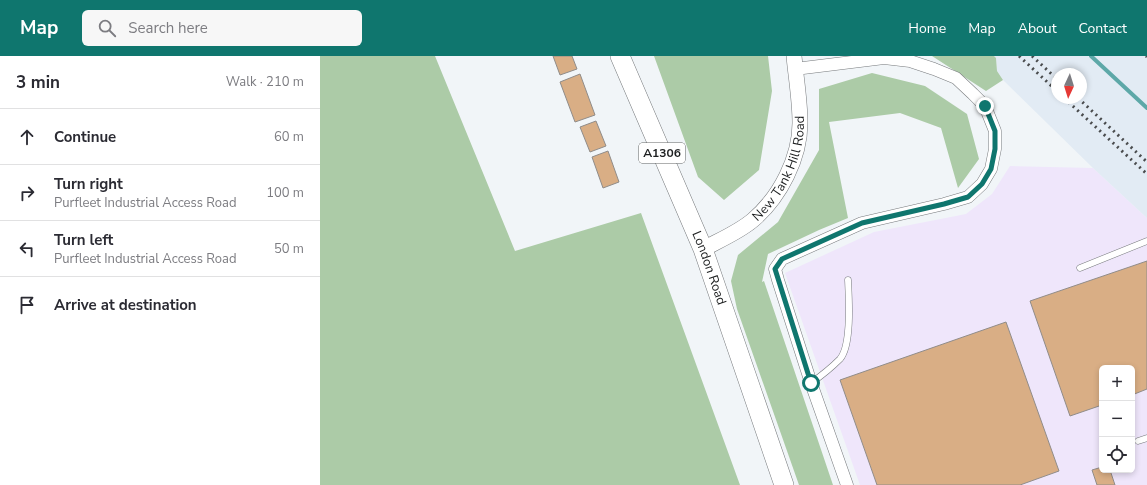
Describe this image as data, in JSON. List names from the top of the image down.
{
  "streets": {
    "main road": ["A1306", "London Road"],
    "street": ["New Tank Hill Road"]
  },
  "crossings": [
    ["New Tank Hill Road", "London Road"]
  ],
  "north": "bottom",
  "page": {
    "header": "Map",
    "search": "Search here",
    "nav": [
      "Home",
      "Map",
      "About",
      "Contact"
    ],
    "heading": ["3 min", "Walk · 210 m"],
    "list": [
      ["Continue", "60 m"],
      ["Turn right", "Purfleet Industrial Access Road", "100 m"],
      ["Turn left", "Purfleet Industrial Access Road", "50 m"],
      "Arrive at destination"
    ],
    "map_buttons": ["+", "−"]
  }
}
